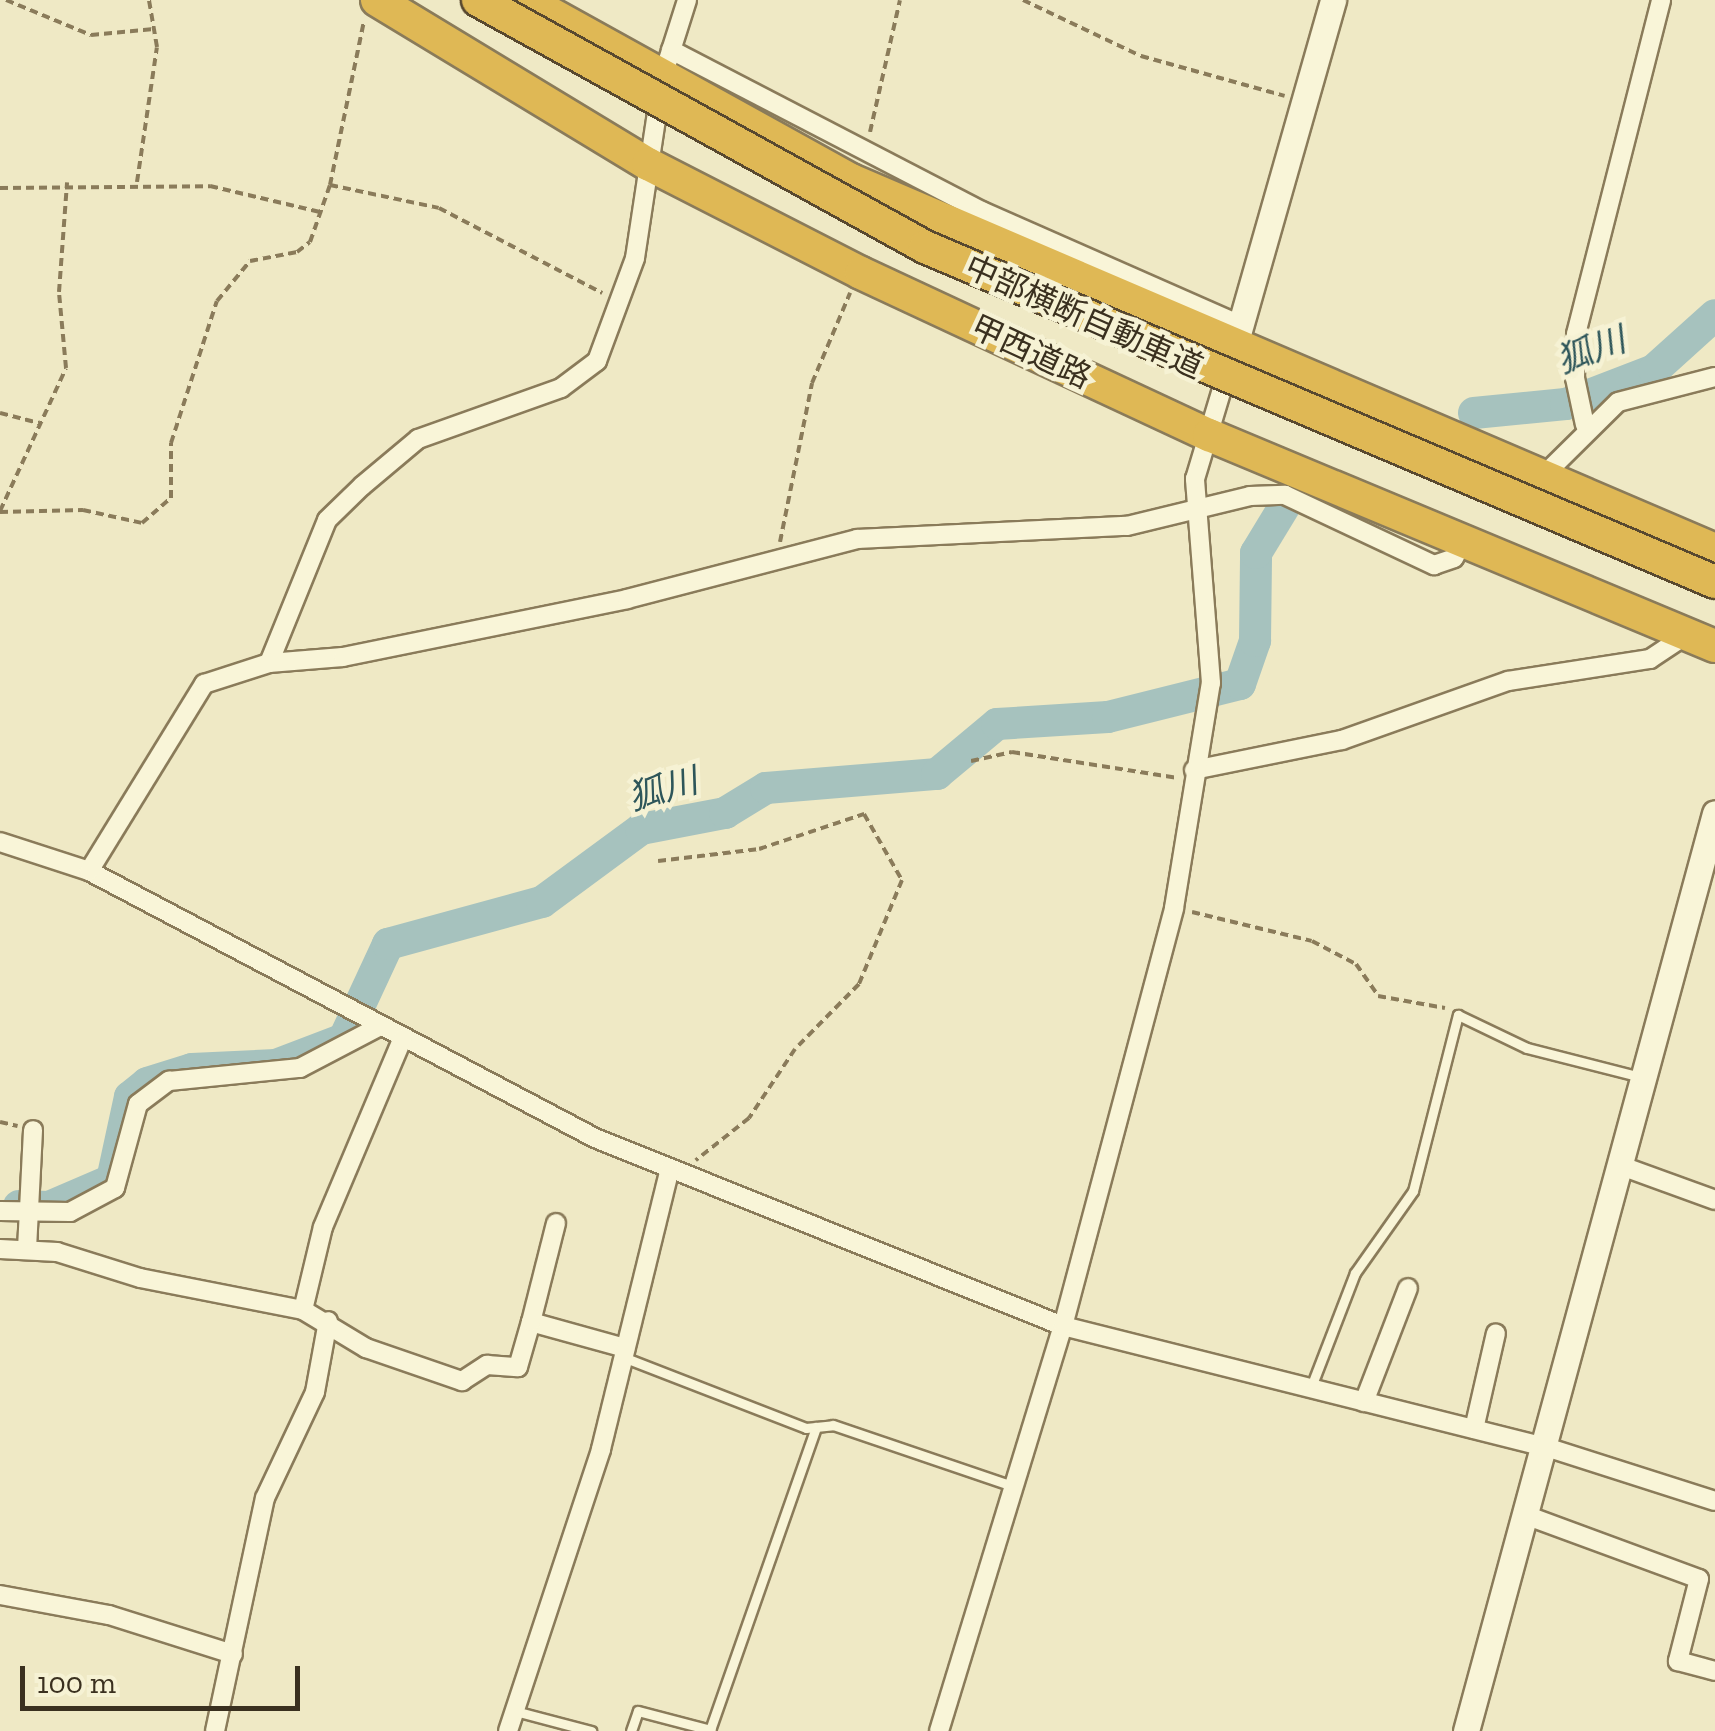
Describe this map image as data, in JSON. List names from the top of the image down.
{
  "streets": {
    "highway": ["中部横断自動車道", "甲西道路"]
  },
  "water": ["狐川"],
  "scale_bar": "100 m"
}
